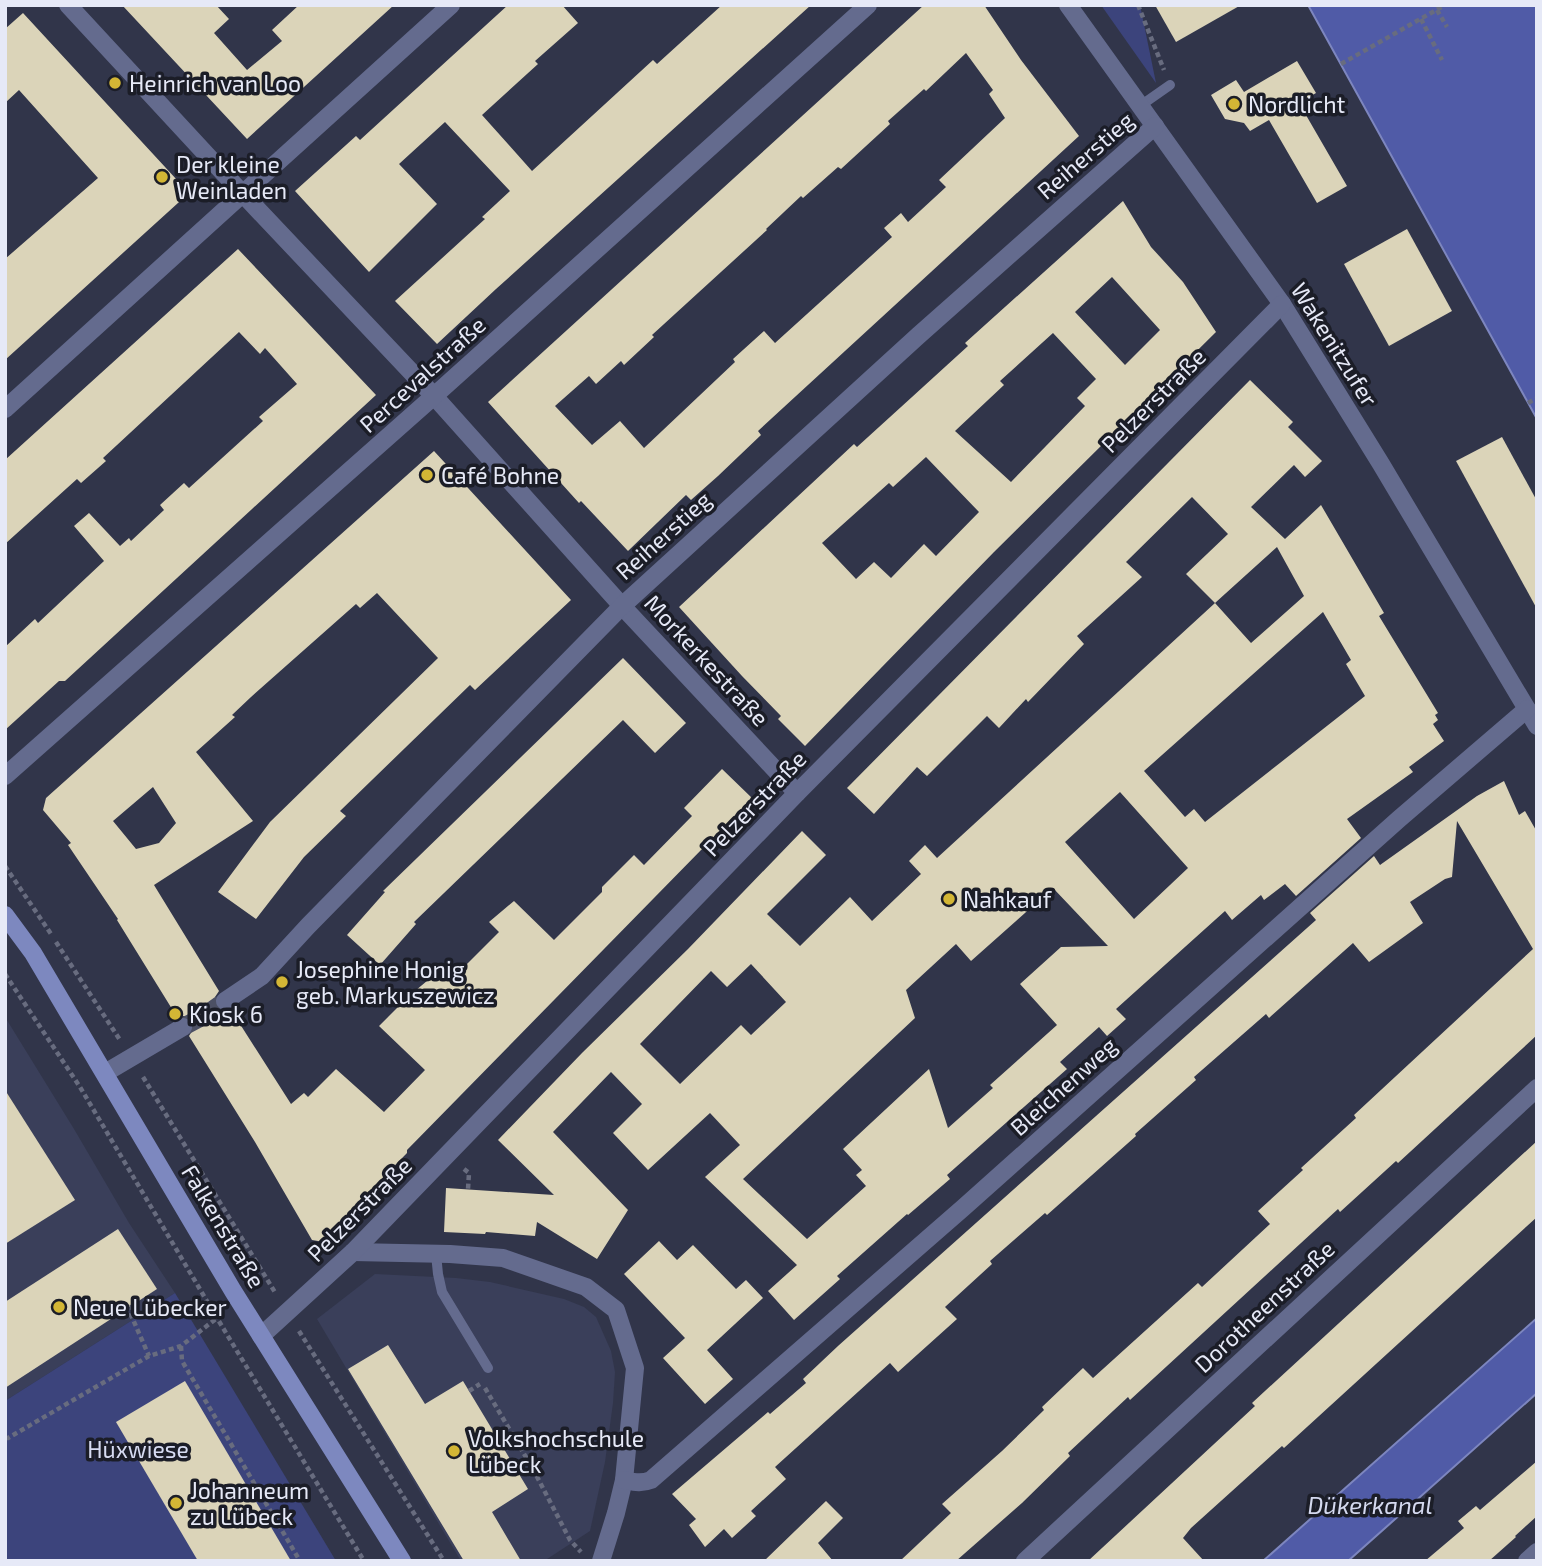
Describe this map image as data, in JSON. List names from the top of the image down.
{
  "streets": {
    "main road": ["Falkenstraße"],
    "street": [
      "Reiherstieg",
      "Wakenitzufer",
      "Percevalstraße",
      "Pelzerstraße",
      "Morkerkestraße",
      "Bleichenweg",
      "Dorotheenstraße"
    ]
  },
  "crossings": [
    ["Reiherstieg", "Wakenitzufer"],
    ["Reiherstieg", "Morkerkestraße"],
    ["Wakenitzufer", "Pelzerstraße"],
    ["Wakenitzufer", "Bleichenweg"],
    ["Percevalstraße", "Morkerkestraße"],
    ["Pelzerstraße", "Morkerkestraße"],
    ["Pelzerstraße", "Falkenstraße"]
  ],
  "water": ["Dükerkanal"],
  "parks": ["Hüxwiese"],
  "places": [
    "Heinrich van Loo",
    "Nordlicht",
    "Der kleine Weinladen",
    "Café Bohne",
    "Nahkauf",
    "Josephine Honig geb. Markuszewicz",
    "Kiosk 6",
    "Neue Lübecker",
    "Volkshochschule Lübeck",
    "Johanneum zu Lübeck"
  ]
}
